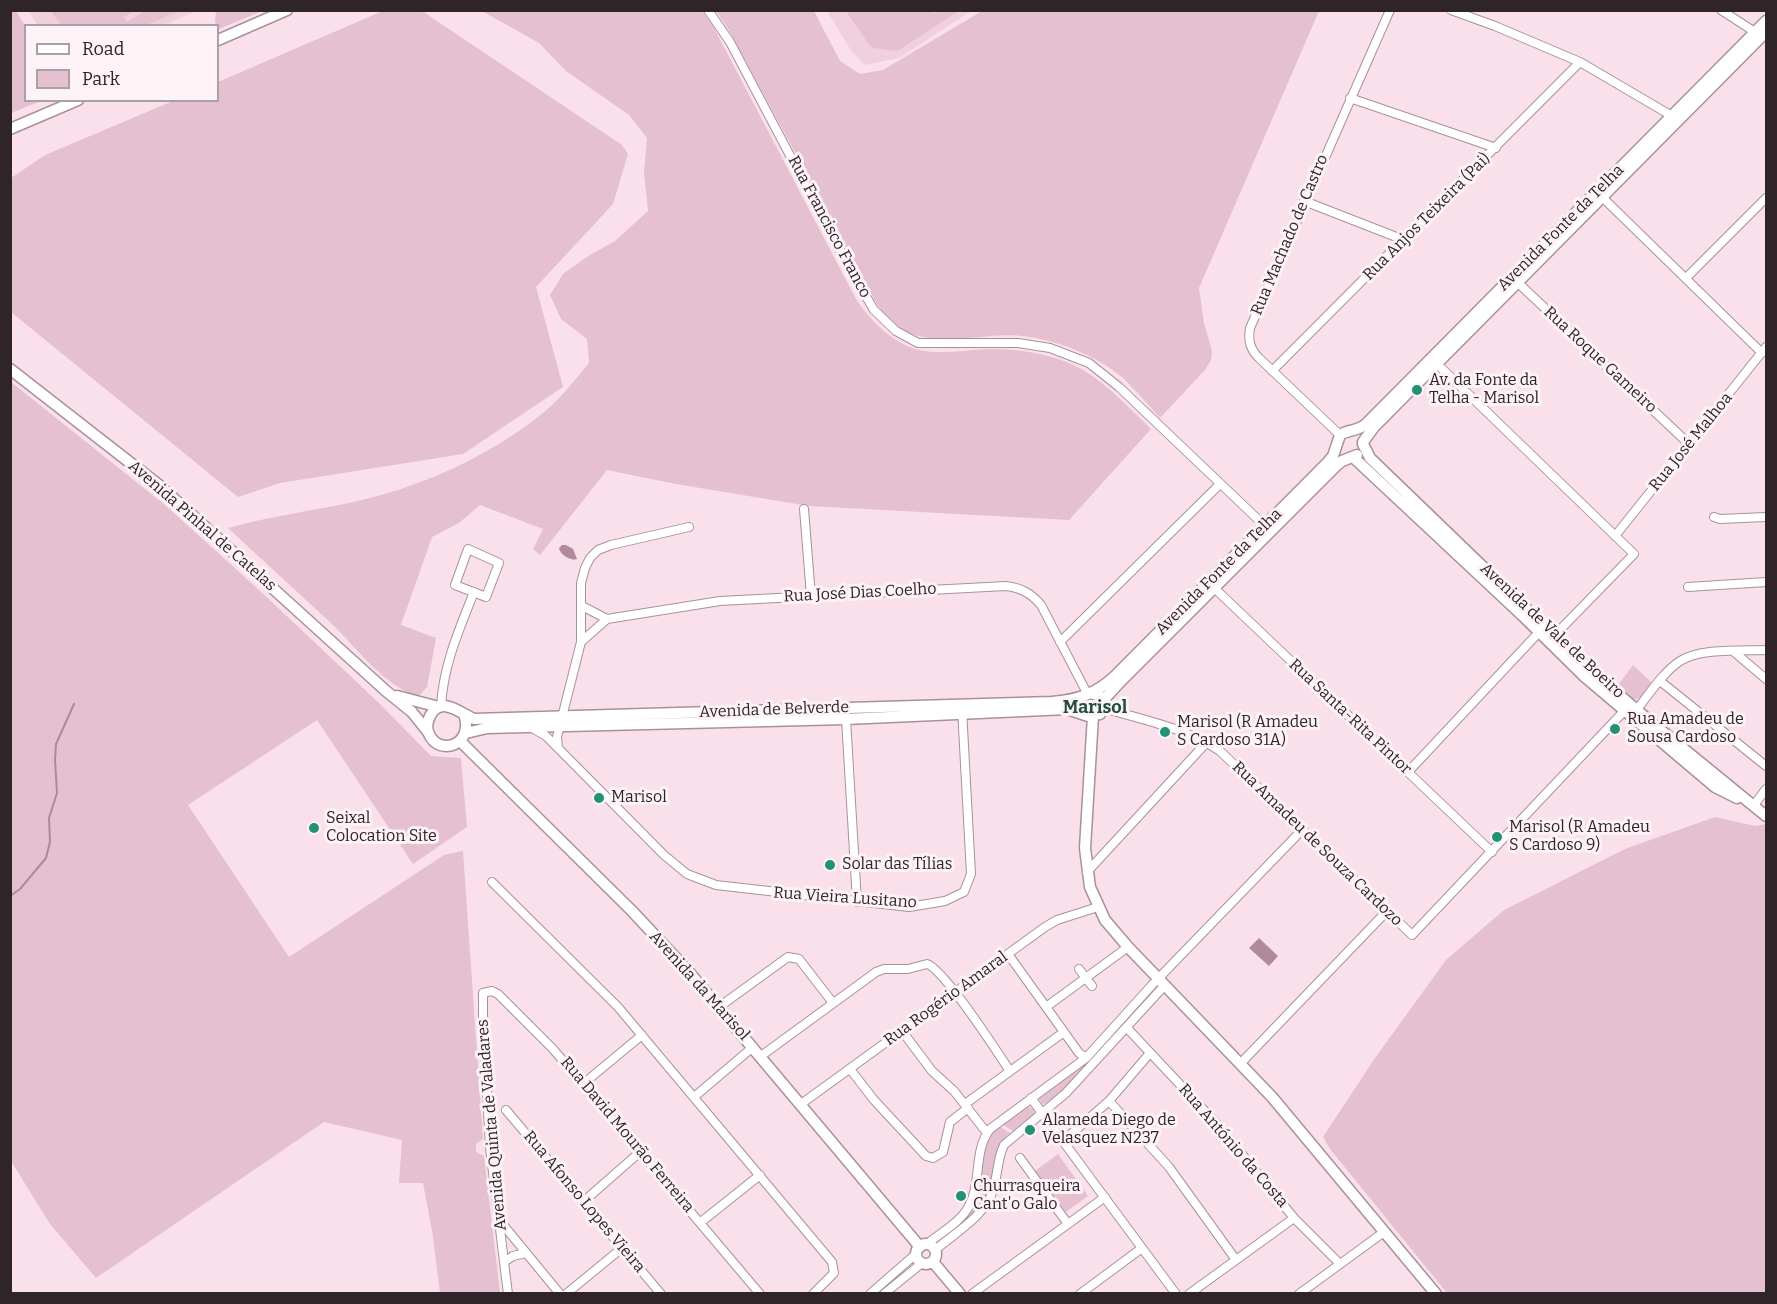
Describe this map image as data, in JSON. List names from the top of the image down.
{
  "streets": {
    "main road": [
      "Avenida Fonte da Telha",
      "Avenida Pinhal de Catelas",
      "Avenida de Vale de Boeiro",
      "Avenida de Belverde",
      "Avenida da Marisol"
    ],
    "street": [
      "Rua Anjos Teixeira (Pai)",
      "Rua Francisco Franco",
      "Rua Machado de Castro",
      "Rua Roque Gameiro",
      "Rua José Malhoa",
      "Rua José Dias Coelho",
      "Rua Santa-Rita Pintor",
      "Rua Amadeu de Souza Cardozo",
      "Rua Vieira Lusitano",
      "Rua Rogério Amaral",
      "Avenida Quinta de Valadares",
      "Rua David Mourão Ferreira",
      "Rua António da Costa",
      "Rua Afonso Lopes Vieira"
    ]
  },
  "crossings": [
    ["Rua Anjos Teixeira (Pai)", "Rua Machado de Castro"],
    ["Rua Francisco Franco", "Avenida Fonte da Telha"],
    ["Avenida Fonte da Telha", "Rua Machado de Castro"],
    ["Avenida Fonte da Telha", "Rua Roque Gameiro"],
    ["Avenida Fonte da Telha", "Rua José Dias Coelho"],
    ["Avenida Fonte da Telha", "Avenida de Vale de Boeiro"],
    ["Avenida Fonte da Telha", "Avenida de Belverde"],
    ["Avenida Fonte da Telha", "Rua Santa-Rita Pintor"],
    ["Avenida Fonte da Telha", "Rua Amadeu de Souza Cardozo"],
    ["Rua Machado de Castro", "Avenida de Vale de Boeiro"],
    ["Rua Roque Gameiro", "Rua José Malhoa"],
    ["Avenida Pinhal de Catelas", "Avenida de Belverde"],
    ["Avenida Pinhal de Catelas", "Avenida da Marisol"],
    ["Rua José Dias Coelho", "Avenida de Belverde"],
    ["Rua José Dias Coelho", "Rua Amadeu de Souza Cardozo"],
    ["Avenida de Vale de Boeiro", "Rua Amadeu de Souza Cardozo"],
    ["Avenida de Belverde", "Rua Amadeu de Souza Cardozo"],
    ["Avenida de Belverde", "Rua Vieira Lusitano"],
    ["Avenida de Belverde", "Avenida da Marisol"],
    ["Rua Santa-Rita Pintor", "Rua Amadeu de Souza Cardozo"],
    ["Avenida da Marisol", "Rua Rogério Amaral"],
    ["Avenida Quinta de Valadares", "Rua David Mourão Ferreira"]
  ],
  "districts": ["Marisol"],
  "places": [
    "Av. da Fonte da Telha - Marisol",
    "Rua Amadeu de Sousa Cardoso",
    "Marisol (R Amadeu S Cardoso 31A)",
    "Marisol",
    "Seixal Colocation Site",
    "Marisol (R Amadeu S Cardoso 9)",
    "Solar das Tílias",
    "Alameda Diego de Velasquez N237",
    "Churrasqueira Cant'o Galo"
  ],
  "legend": ["Road", "Park"]
}
